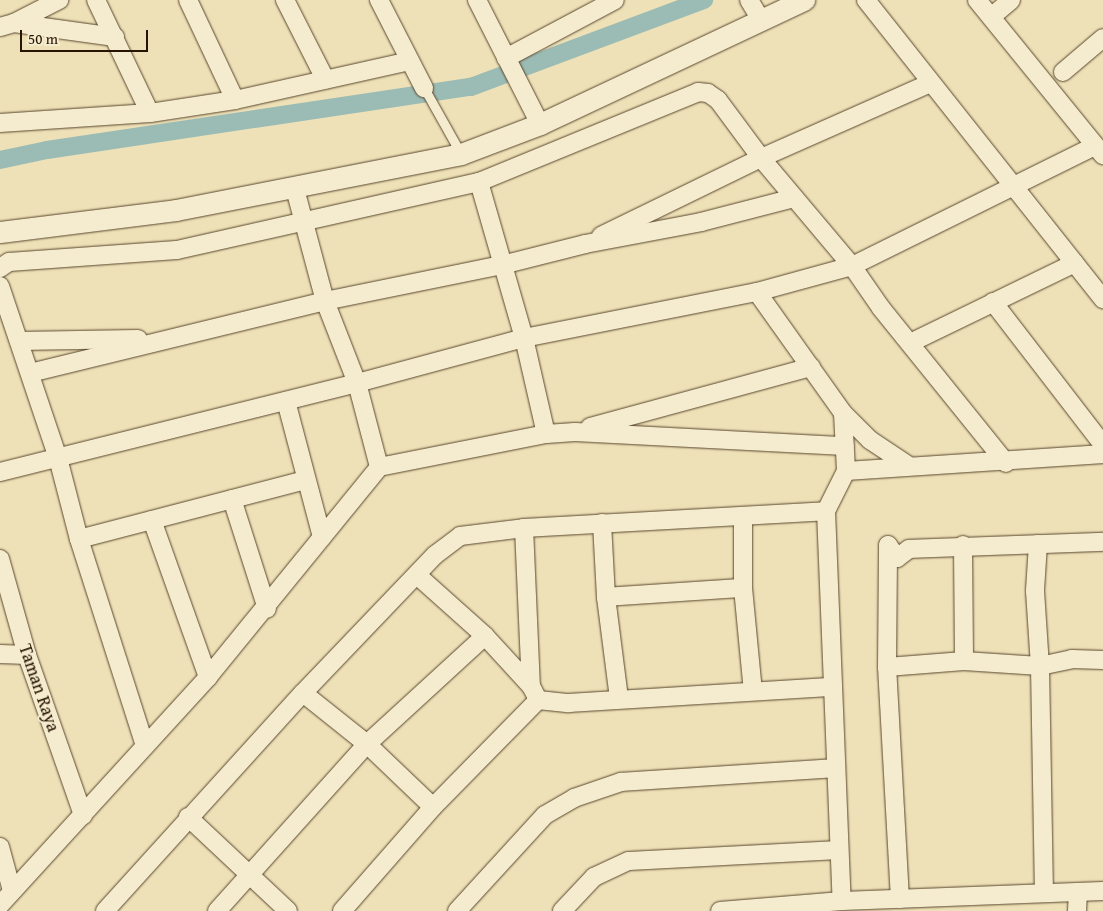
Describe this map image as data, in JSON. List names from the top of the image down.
{
  "streets": {
    "street": ["Taman Raya"]
  },
  "scale_bar": "50 m"
}
